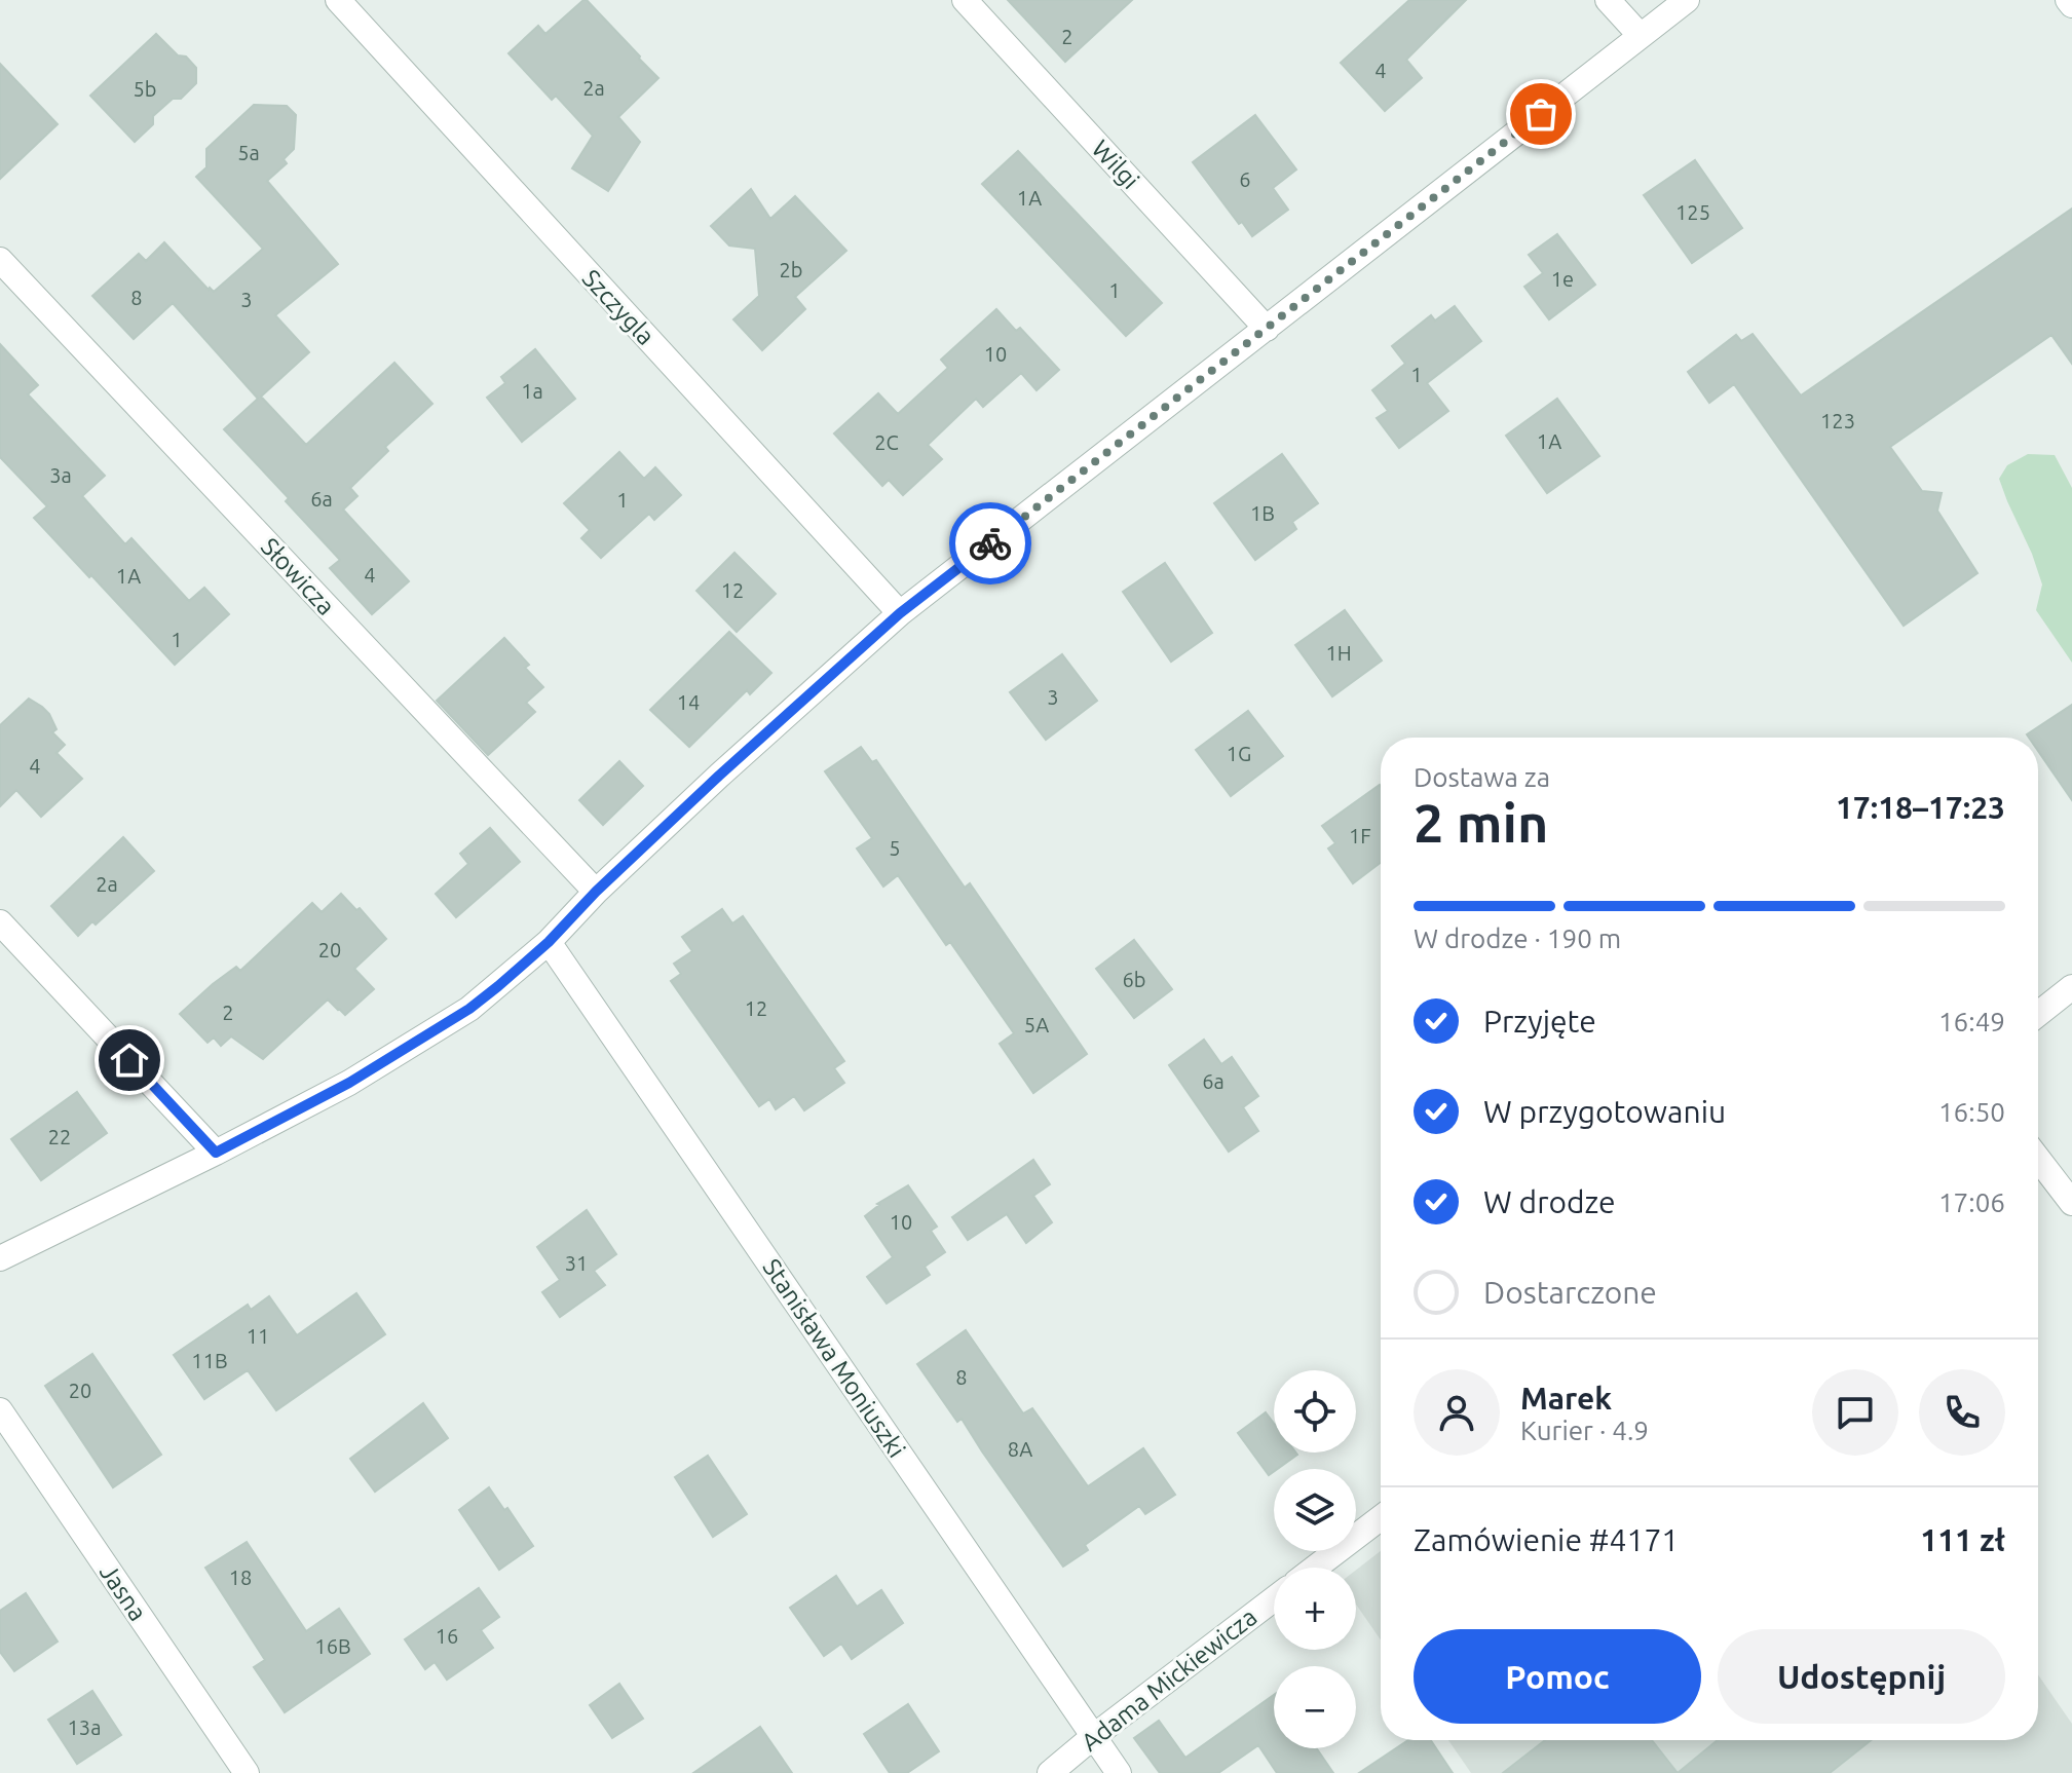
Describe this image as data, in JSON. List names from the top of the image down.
{
  "streets": {
    "street": [
      "Wilgi",
      "Szczygla",
      "Słowicza",
      "Stanisława Moniuszki",
      "Jasna",
      "Adama Mickiewicza"
    ]
  },
  "crossings": [
    ["Stanisława Moniuszki", "Adama Mickiewicza"]
  ],
  "house_numbers": [
    "2",
    "4",
    "2a",
    "5b",
    "5a",
    "6",
    "1A",
    "125",
    "2b",
    "1e",
    "1",
    "8",
    "3",
    "10",
    "1",
    "1a",
    "123",
    "1A",
    "2C",
    "3a",
    "6a",
    "1",
    "1B",
    "4",
    "1A",
    "12",
    "1",
    "1H",
    "3",
    "14",
    "1G",
    "4",
    "1F",
    "5",
    "2a",
    "20",
    "6b",
    "12",
    "2",
    "5A",
    "6a",
    "22",
    "10",
    "31",
    "11",
    "11B",
    "8",
    "20",
    "8A",
    "18",
    "16",
    "16B",
    "13a"
  ],
  "page": {
    "heading": ["2 min", "Dostawa za", "17:18–17:23"],
    "panel": [
      "Marek",
      "Kurier · 4.9",
      "Zamówienie #4171",
      "111 zł"
    ],
    "bar": "W drodze · 190 m",
    "list": [
      ["Przyjęte", "16:49"],
      ["W przygotowaniu", "16:50"],
      ["W drodze", "17:06"],
      "Dostarczone"
    ],
    "map_buttons": ["+", "−"],
    "buttons": ["Pomoc", "Udostępnij"]
  }
}
